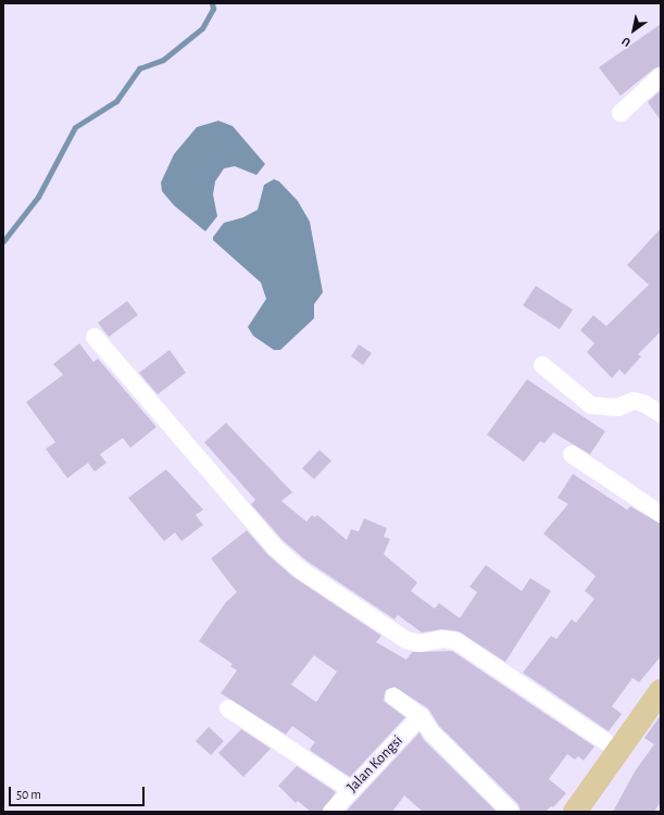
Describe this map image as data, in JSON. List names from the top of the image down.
{
  "streets": {
    "street": ["Jalan Kongsi"]
  },
  "scale_bar": "50 m",
  "north": "bottom left"
}
